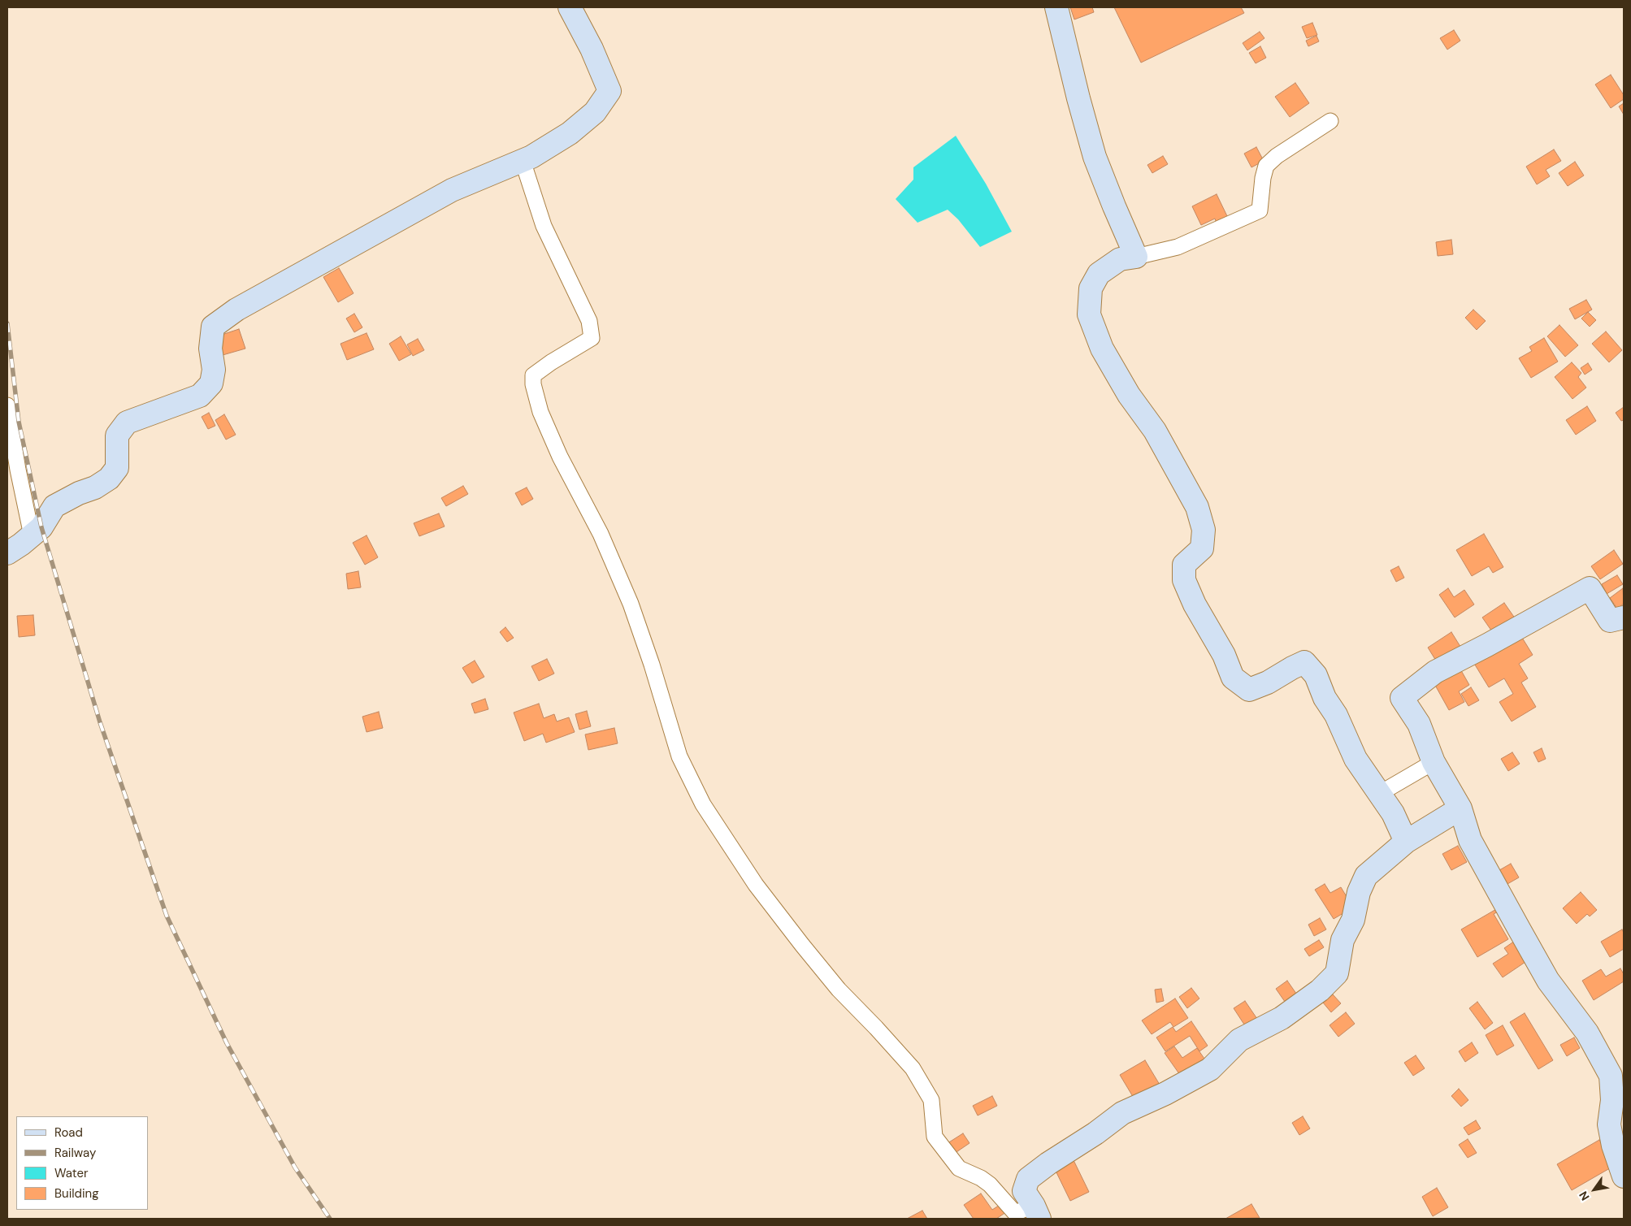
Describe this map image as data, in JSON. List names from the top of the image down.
{
  "legend": [
    "Road",
    "Railway",
    "Water",
    "Building"
  ],
  "north": "bottom left"
}
